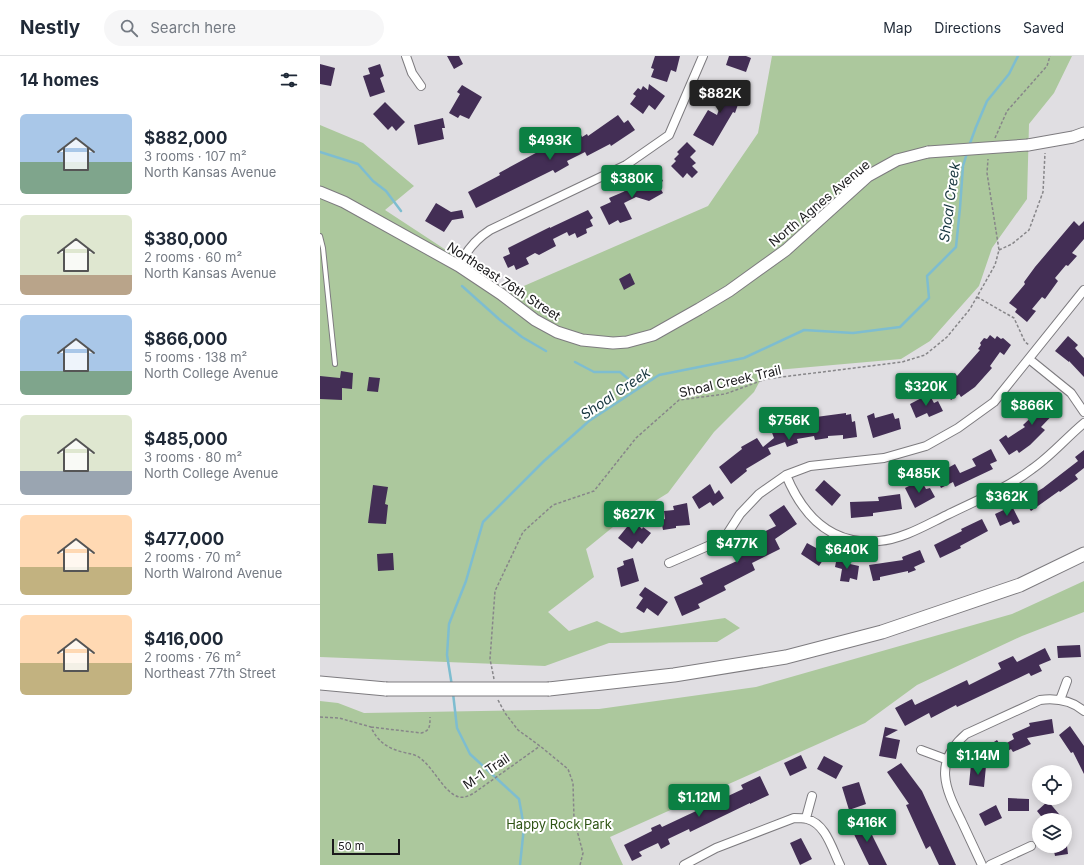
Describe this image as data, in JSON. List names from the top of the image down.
{
  "streets": {
    "street": ["North Agnes Avenue", "Northeast 76th Street"],
    "path": ["Shoal Creek Trail", "M-1 Trail"]
  },
  "crossings": [
    ["North Agnes Avenue", "Northeast 76th Street"]
  ],
  "water": ["Shoal Creek"],
  "parks": ["Happy Rock Park"],
  "scale_bar": "50 m",
  "page": {
    "header": "Nestly",
    "search": "Search here",
    "nav": ["Map", "Directions", "Saved"],
    "heading": "14 homes",
    "price": [
      "$882K",
      "$493K",
      "$380K",
      "$320K",
      "$866K",
      "$756K",
      "$485K",
      "$362K",
      "$627K",
      "$477K",
      "$640K",
      "$1.14M",
      "$1.12M",
      "$416K"
    ],
    "list": [
      {
        "name": "$882,000",
        "note": "3 rooms · 107 m² · North Kansas Avenue"
      },
      {
        "name": "$380,000",
        "note": "2 rooms · 60 m² · North Kansas Avenue"
      },
      {
        "name": "$866,000",
        "note": "5 rooms · 138 m² · North College Avenue"
      },
      {
        "name": "$485,000",
        "note": "3 rooms · 80 m² · North College Avenue"
      },
      {
        "name": "$477,000",
        "note": "2 rooms · 70 m² · North Walrond Avenue"
      },
      {
        "name": "$416,000",
        "note": "2 rooms · 76 m² · Northeast 77th Street"
      }
    ],
    "scale": "50 m"
  }
}
